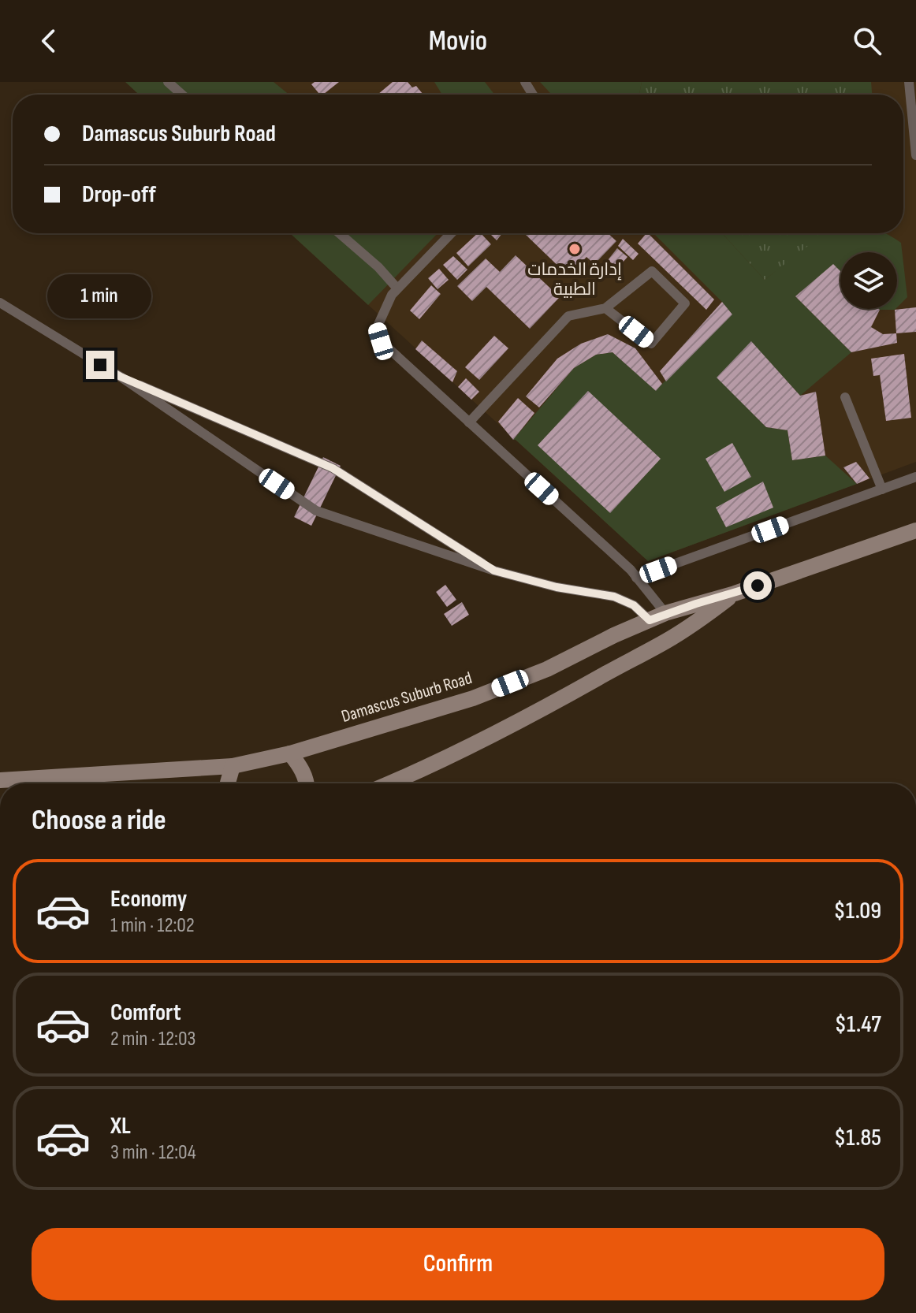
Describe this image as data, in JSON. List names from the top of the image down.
{
  "streets": {
    "main road": ["Damascus Suburb Road"]
  },
  "places": ["إدارة الخدمات الطبية"],
  "page": {
    "header": "Movio",
    "banner": ["Damascus Suburb Road", "Drop-off"],
    "bubble": "1 min",
    "heading": "Choose a ride",
    "list": [
      {
        "name": "Economy",
        "note": "1 min · 12:02",
        "value": "$1.09"
      },
      {
        "name": "Comfort",
        "note": "2 min · 12:03",
        "value": "$1.47"
      },
      {
        "name": "XL",
        "note": "3 min · 12:04",
        "value": "$1.85"
      }
    ],
    "buttons": "Confirm"
  }
}
